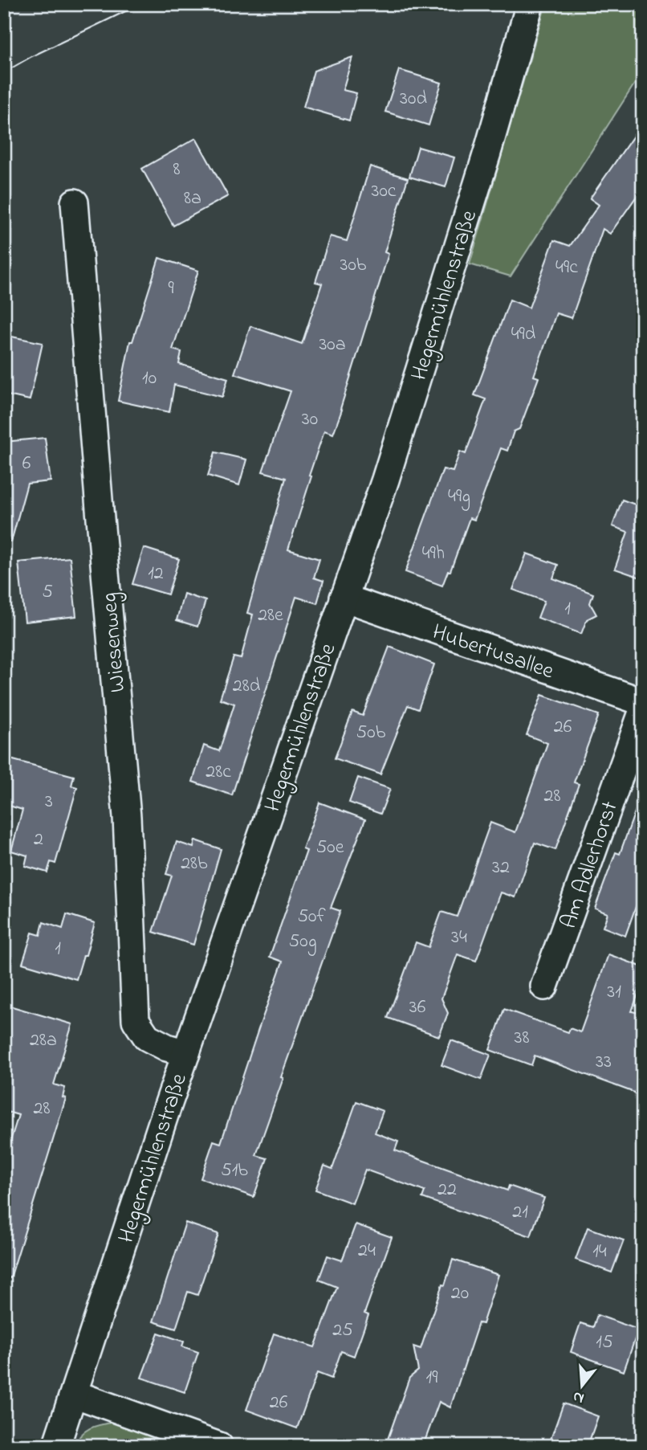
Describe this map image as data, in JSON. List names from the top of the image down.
{
  "streets": {
    "street": [
      "Hegermühlenstraße",
      "Wiesenweg",
      "Hubertusallee",
      "Am Adlerhorst"
    ]
  },
  "crossings": [
    ["Hegermühlenstraße", "Wiesenweg"],
    ["Hegermühlenstraße", "Hubertusallee"]
  ],
  "house_numbers": [
    "30d",
    "8",
    "30c",
    "8a",
    "30b",
    "49c",
    "9",
    "49d",
    "30a",
    "10",
    "30",
    "6",
    "49g",
    "49h",
    "12",
    "5",
    "1",
    "28e",
    "28d",
    "26",
    "50b",
    "28c",
    "28",
    "3",
    "2",
    "50e",
    "28b",
    "32",
    "50f",
    "34",
    "50g",
    "1",
    "31",
    "36",
    "38",
    "28a",
    "33",
    "28",
    "51b",
    "22",
    "21",
    "24",
    "14",
    "20",
    "25",
    "15",
    "19",
    "26"
  ],
  "north": "bottom"
}
